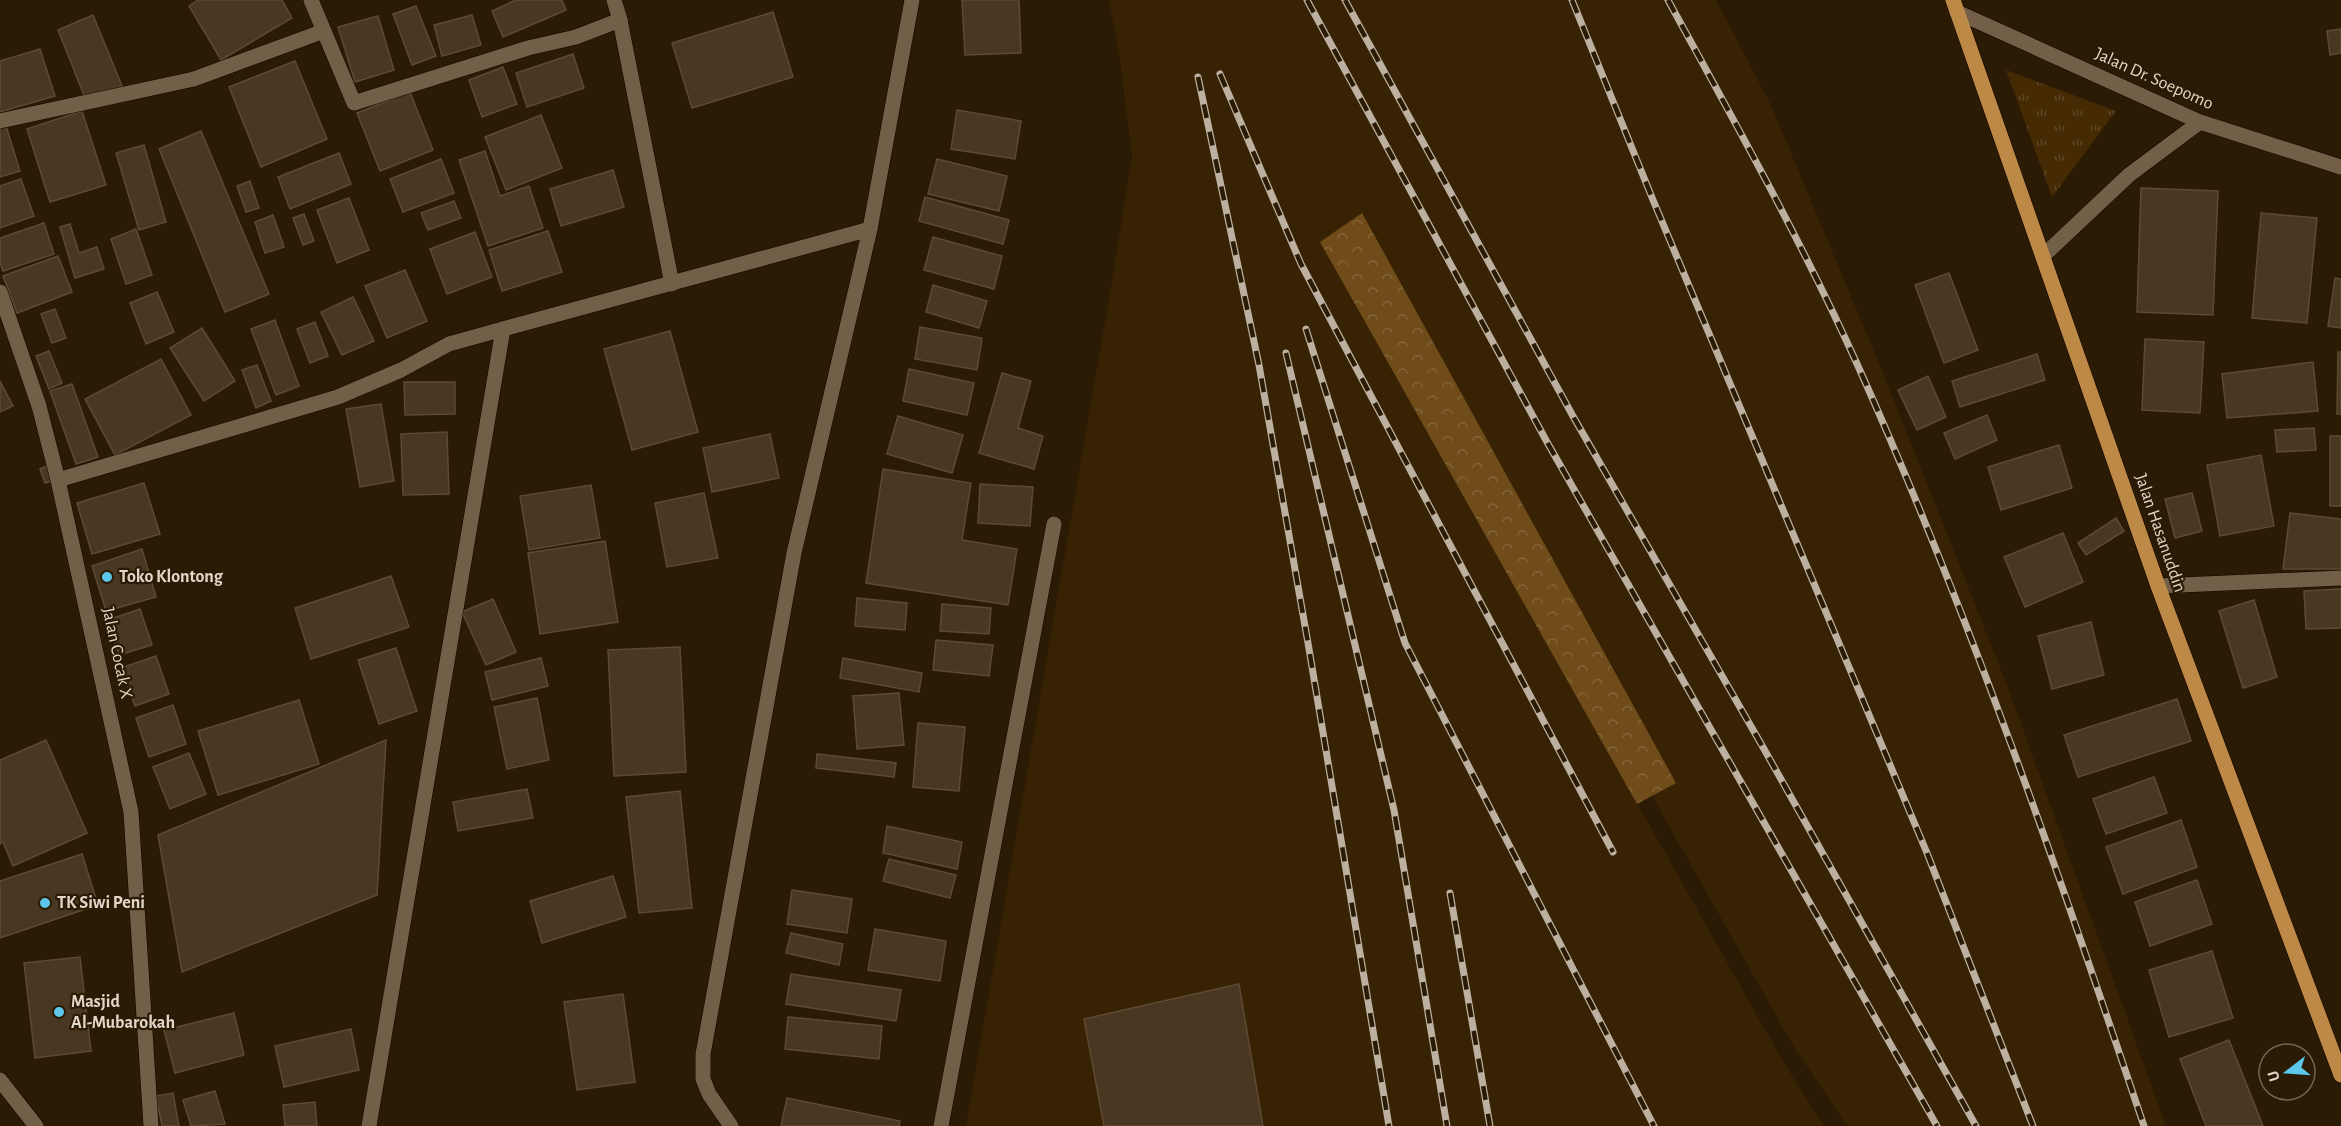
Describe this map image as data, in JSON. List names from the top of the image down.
{
  "streets": {
    "main road": ["Jalan Hasanuddin"],
    "street": ["Jalan Dr. Soepomo", "Jalan Cocak X"]
  },
  "crossings": [
    ["Jalan Dr. Soepomo", "Jalan Hasanuddin"]
  ],
  "places": ["Toko Klontong", "TK Siwi Peni", "Masjid Al-Mubarokah"],
  "north": "left"
}
